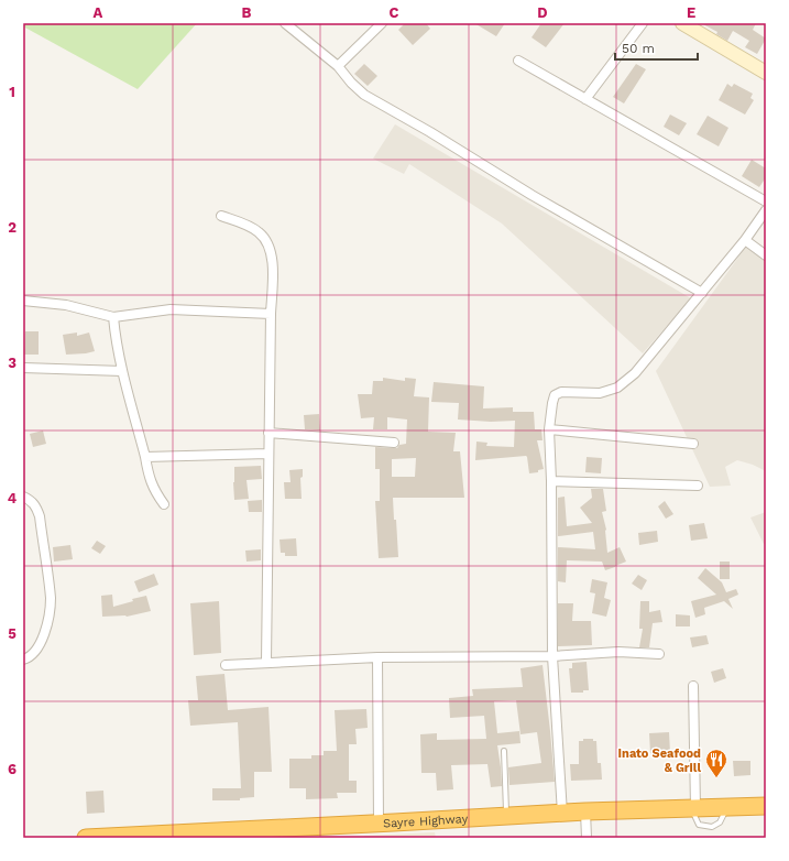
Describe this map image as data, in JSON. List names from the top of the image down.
{
  "streets": {
    "highway": ["Sayre Highway"]
  },
  "places": {
    "restaurant": ["Inato Seafood & Grill"]
  },
  "scale_bar": "50 m",
  "grid": {
    "columns": [
      "A",
      "B",
      "C",
      "D",
      "E"
    ],
    "rows": [
      "1",
      "2",
      "3",
      "4",
      "5",
      "6"
    ]
  }
}
